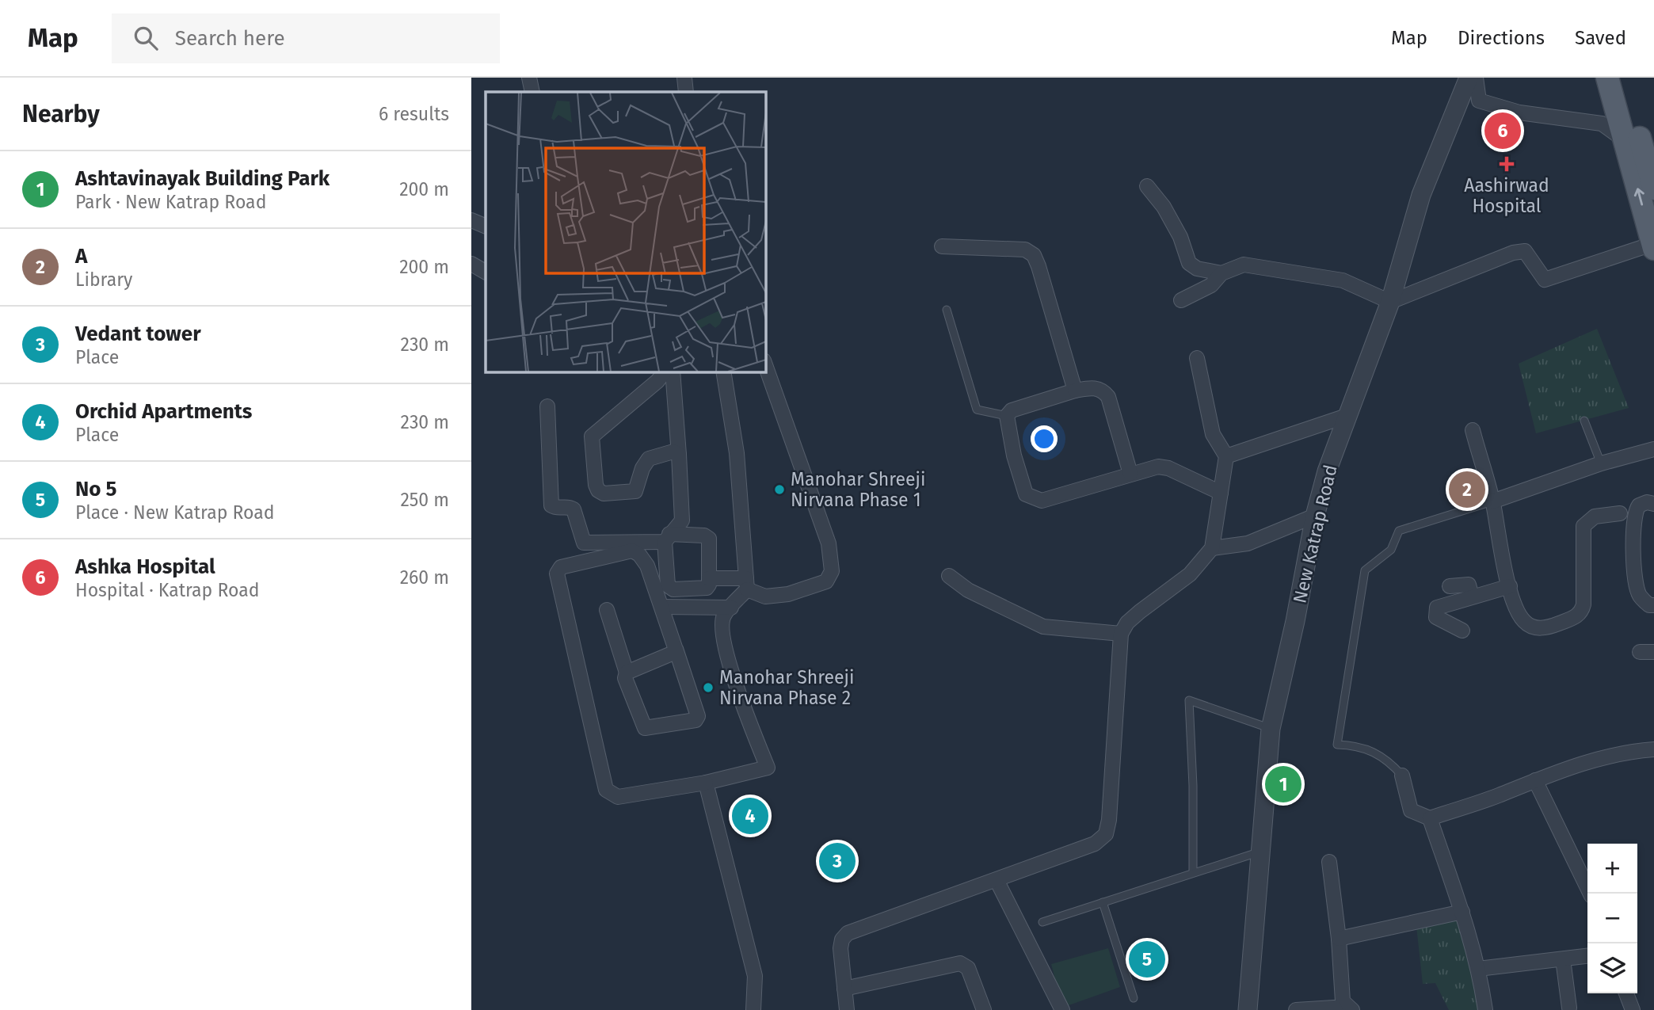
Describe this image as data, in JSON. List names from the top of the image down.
{
  "streets": {
    "street": ["New Katrap Road"]
  },
  "places": {
    "health": ["Aashirwad Hospital"],
    "other": ["Manohar Shreeji Nirvana Phase 1", "Manohar Shreeji Nirvana Phase 2"]
  },
  "page": {
    "header": "Map",
    "search": "Search here",
    "nav": ["Map", "Directions", "Saved"],
    "heading": ["Nearby", "6 results"],
    "pins": [
      "6",
      "2",
      "1",
      "4",
      "3",
      "5"
    ],
    "list": [
      {
        "mark": "1",
        "name": "Ashtavinayak Building Park",
        "note": "Park · New Katrap Road",
        "value": "200 m"
      },
      {
        "mark": "2",
        "name": "A",
        "note": "Library",
        "value": "200 m"
      },
      {
        "mark": "3",
        "name": "Vedant tower",
        "note": "Place",
        "value": "230 m"
      },
      {
        "mark": "4",
        "name": "Orchid Apartments",
        "note": "Place",
        "value": "230 m"
      },
      {
        "mark": "5",
        "name": "No 5",
        "note": "Place · New Katrap Road",
        "value": "250 m"
      },
      {
        "mark": "6",
        "name": "Ashka Hospital",
        "note": "Hospital · Katrap Road",
        "value": "260 m"
      }
    ],
    "map_buttons": ["+", "−"]
  }
}
